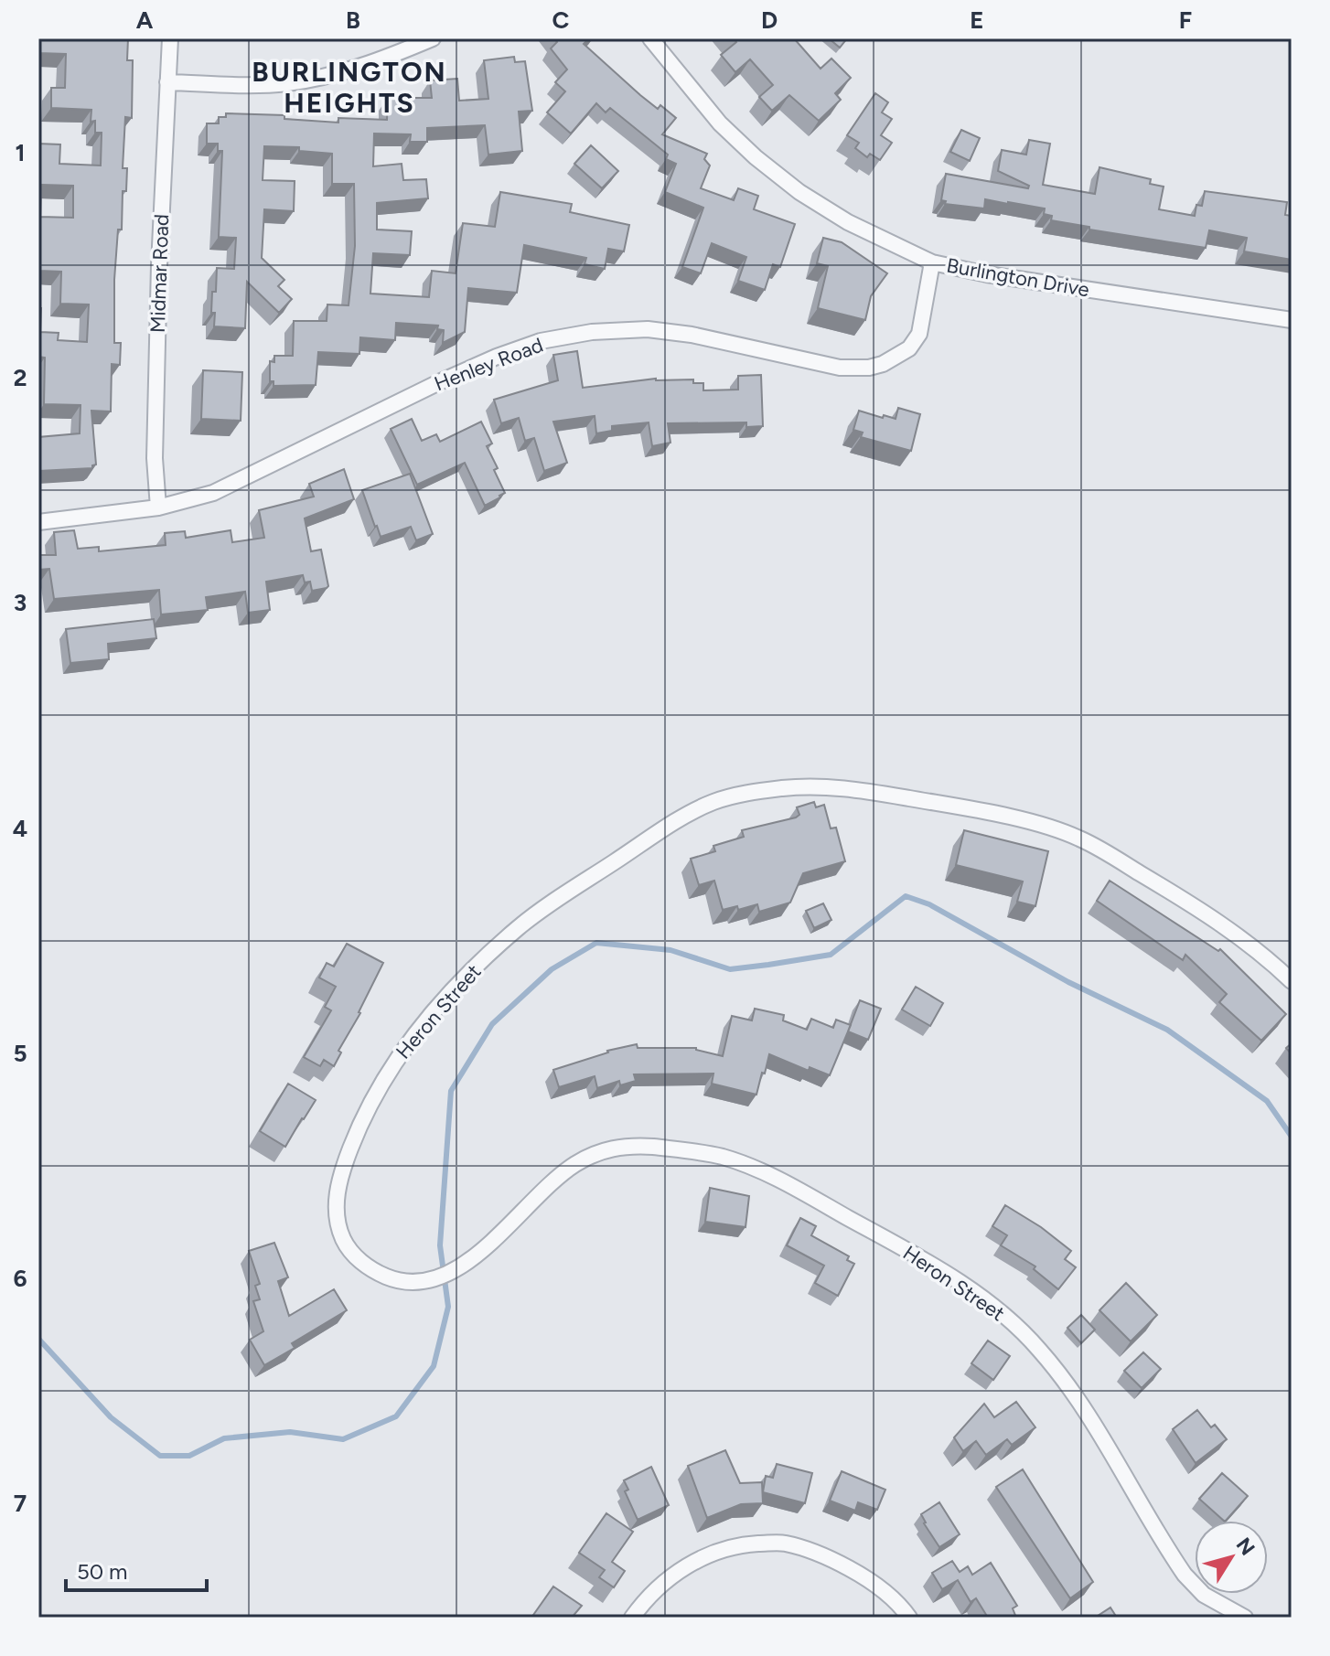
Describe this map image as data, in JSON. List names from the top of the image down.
{
  "streets": {
    "street": [
      "Midmar Road",
      "Burlington Drive",
      "Henley Road",
      "Heron Street"
    ]
  },
  "crossings": [
    ["Midmar Road", "Henley Road"],
    ["Burlington Drive", "Henley Road"]
  ],
  "districts": ["BURLINGTON HEIGHTS"],
  "scale_bar": "50 m",
  "north": "top right",
  "grid": {
    "columns": [
      "A",
      "B",
      "C",
      "D",
      "E",
      "F"
    ],
    "rows": [
      "1",
      "2",
      "3",
      "4",
      "5",
      "6",
      "7"
    ]
  }
}
